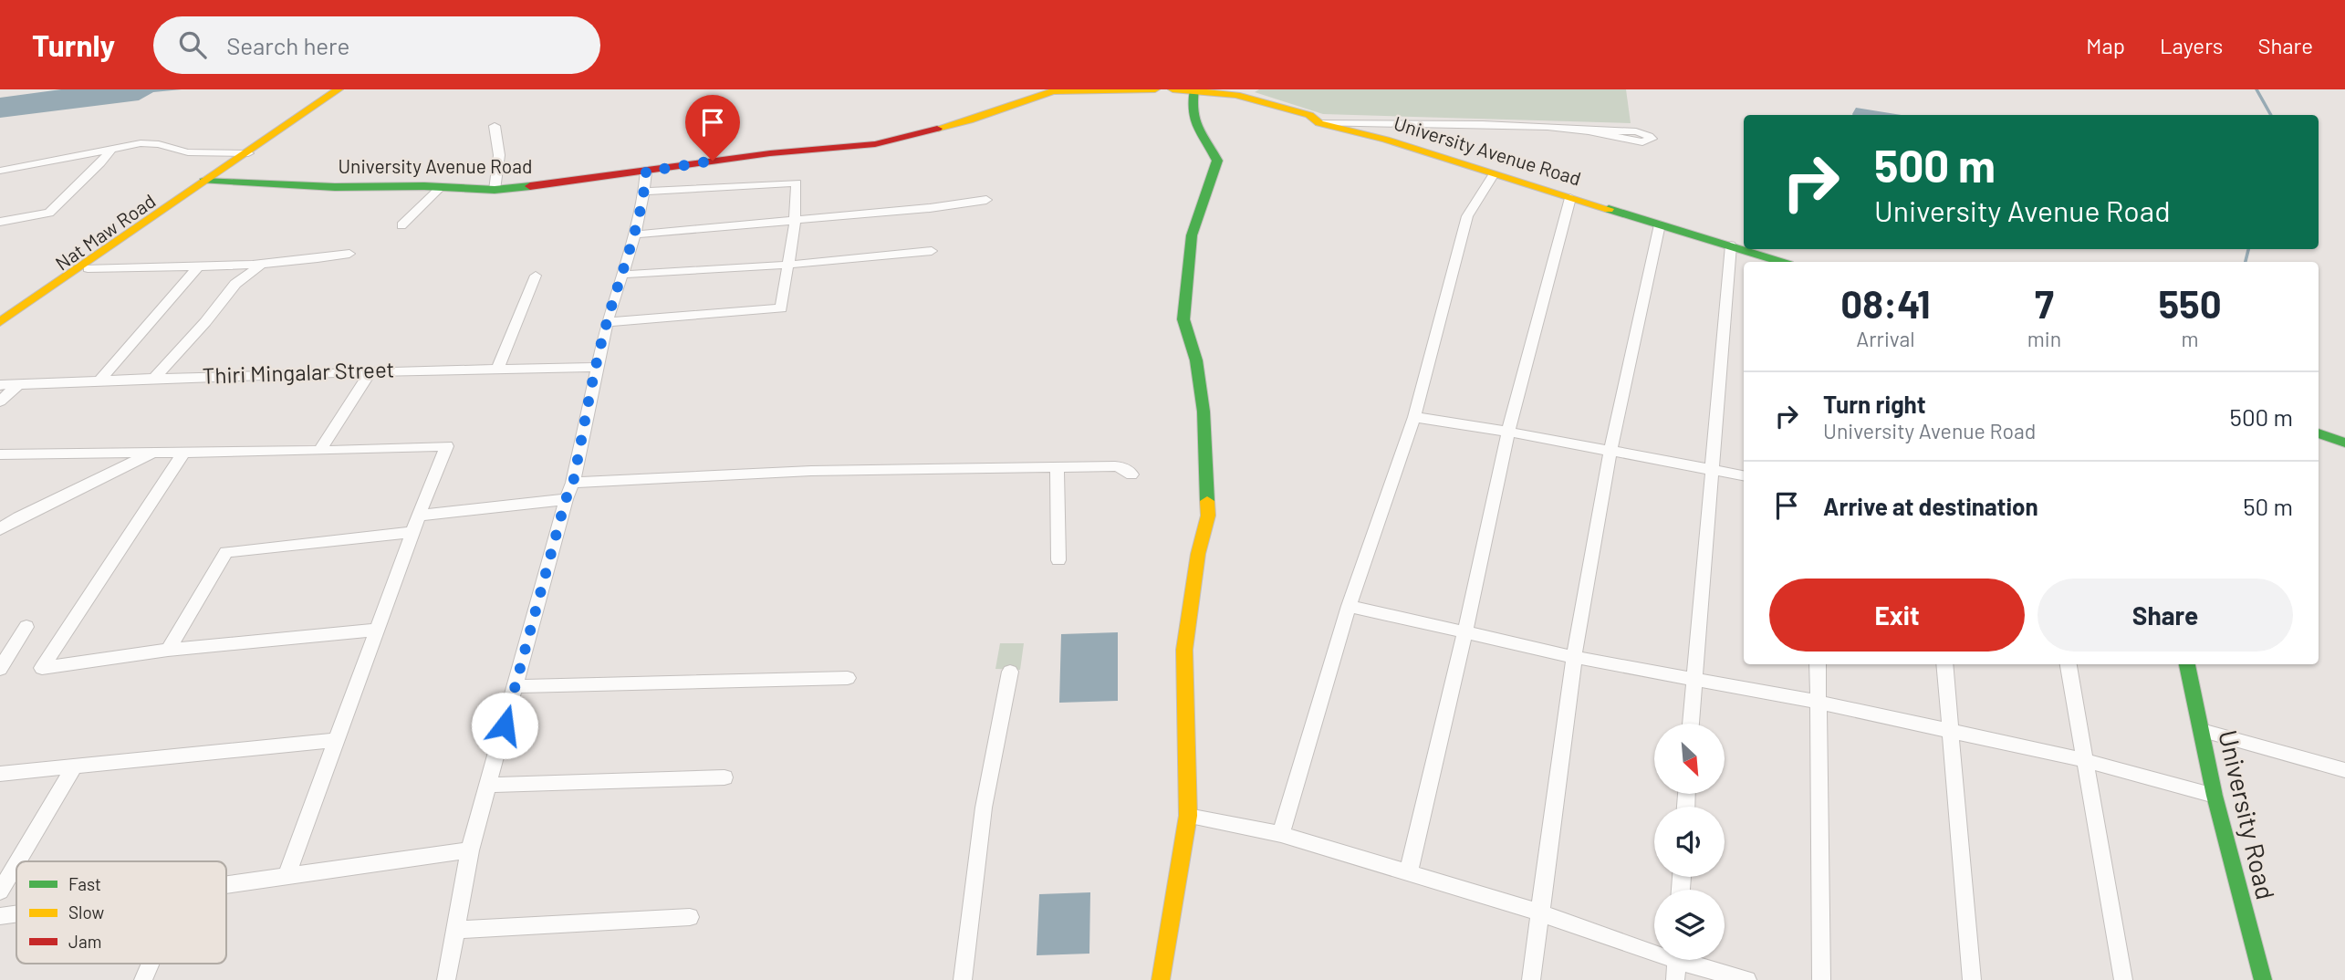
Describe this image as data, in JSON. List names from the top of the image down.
{
  "streets": {
    "main road": ["University Avenue Road", "Nat Maw Road", "University Road"],
    "street": ["Thiri Mingalar Street"]
  },
  "crossings": [
    ["University Avenue Road", "Nat Maw Road"]
  ],
  "legend": ["Fast", "Slow", "Jam"],
  "north": "bottom right",
  "page": {
    "header": "Turnly",
    "search": "Search here",
    "nav": ["Map", "Layers", "Share"],
    "turn": ["500 m", "University Avenue Road"],
    "eta": [
      "08:41",
      "Arrival",
      "7",
      "min",
      "550",
      "m"
    ],
    "list": [
      {
        "name": "Turn right",
        "note": "University Avenue Road",
        "value": "500 m"
      },
      {
        "name": "Arrive at destination",
        "value": "50 m"
      }
    ],
    "buttons": ["Exit", "Share"]
  }
}
